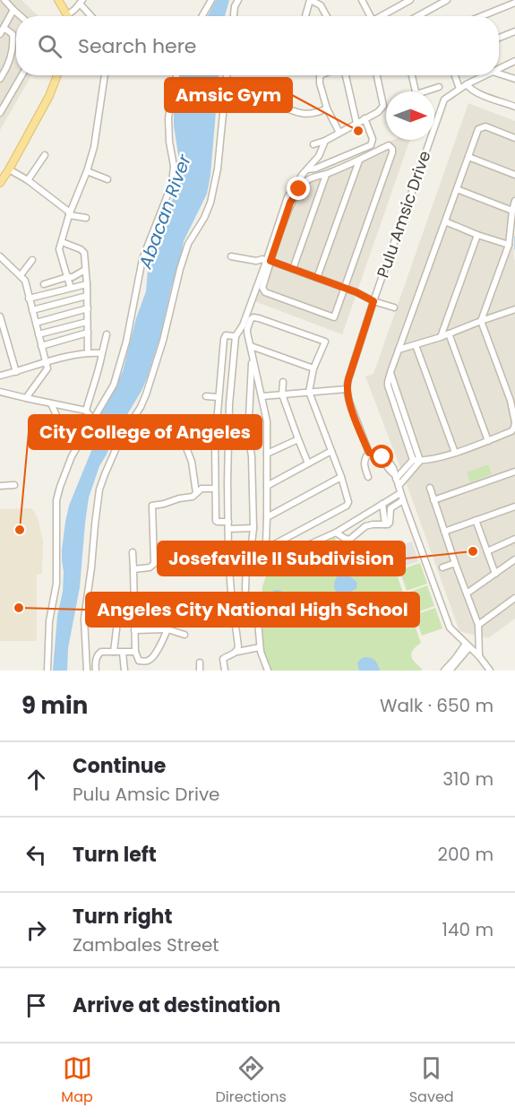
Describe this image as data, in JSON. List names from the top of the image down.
{
  "streets": {
    "street": ["Pulu Amsic Drive"]
  },
  "water": ["Abacan River"],
  "places": [
    "Amsic Gym",
    "City College of Angeles",
    "Josefaville II Subdivision",
    "Angeles City National High School"
  ],
  "north": "right",
  "page": {
    "search": "Search here",
    "heading": ["9 min", "Walk · 650 m"],
    "list": [
      ["Continue", "Pulu Amsic Drive", "310 m"],
      ["Turn left", "200 m"],
      ["Turn right", "Zambales Street", "140 m"],
      "Arrive at destination"
    ],
    "nav": ["Map", "Directions", "Saved"]
  }
}
